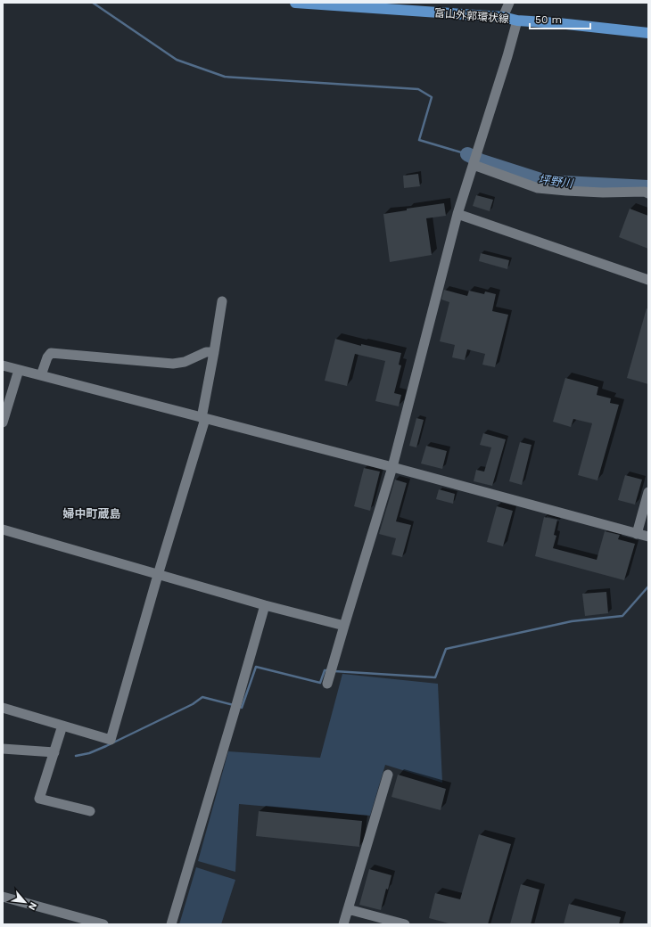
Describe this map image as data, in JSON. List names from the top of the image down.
{
  "streets": {
    "main road": ["富山外郭環状線"]
  },
  "districts": ["婦中町蔵島"],
  "water": ["坪野川"],
  "scale_bar": "50 m",
  "north": "bottom right"
}
